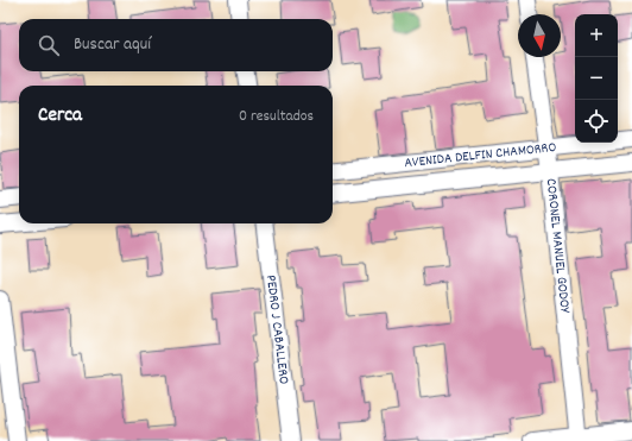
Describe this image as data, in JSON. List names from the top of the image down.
{
  "streets": {
    "street": ["AVENIDA DELFIN CHAMORRO", "CORONEL MANUEL GODOY", "PEDRO J CABALLERO"]
  },
  "crossings": [
    ["AVENIDA DELFIN CHAMORRO", "CORONEL MANUEL GODOY"]
  ],
  "north": "bottom",
  "page": {
    "map_buttons": ["+", "−"],
    "search": "Buscar aquí",
    "heading": ["Cerca", "0 resultados"]
  }
}
